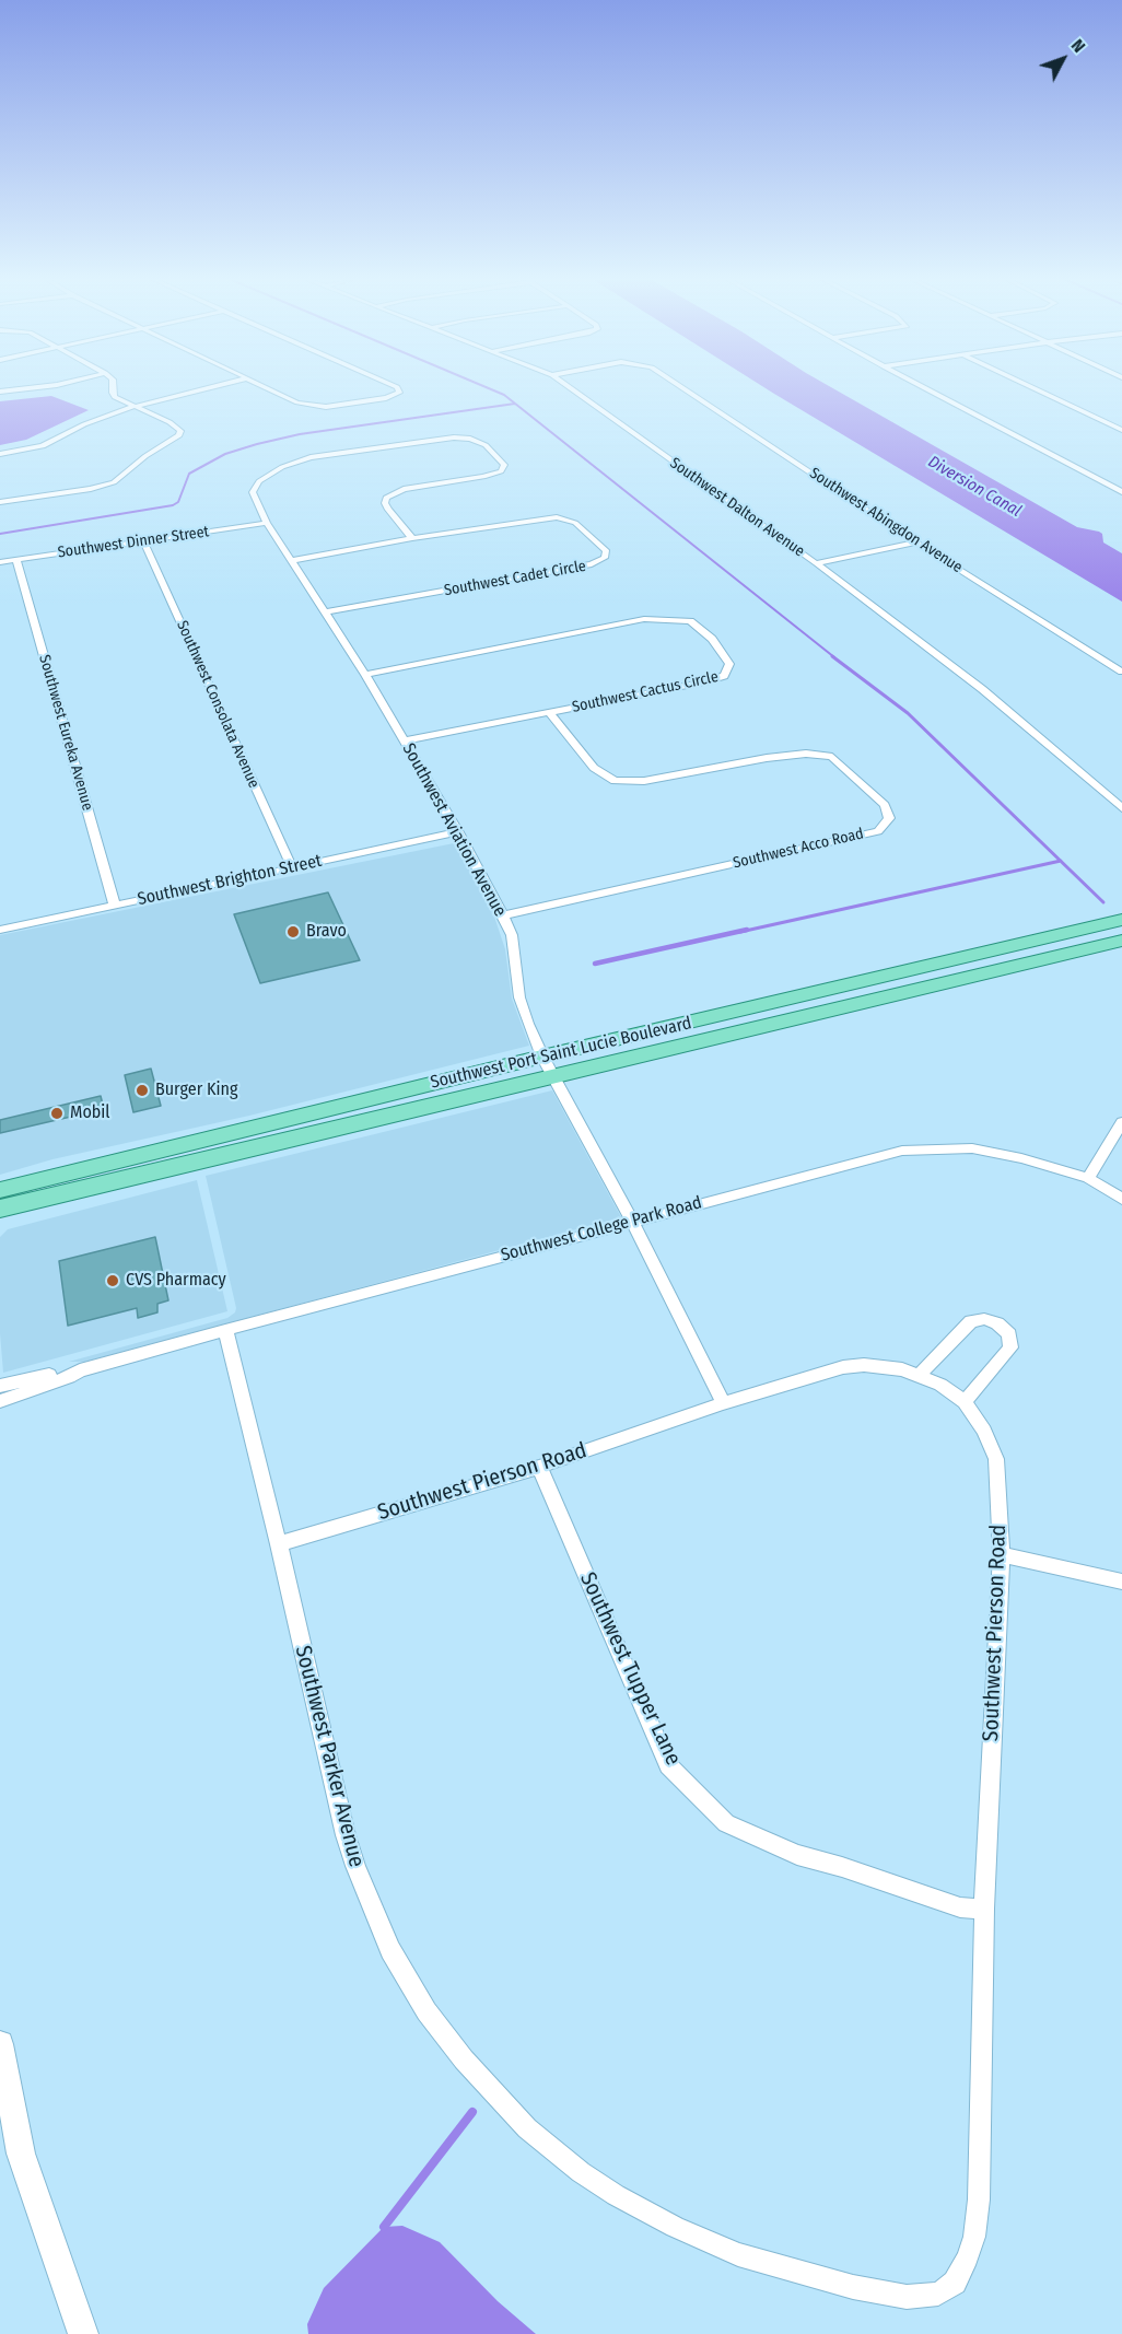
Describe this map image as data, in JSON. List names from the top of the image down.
{
  "streets": {
    "main road": ["Southwest Port Saint Lucie Boulevard"],
    "street": [
      "Southwest Dalton Avenue",
      "Southwest Abingdon Avenue",
      "Southwest Dinner Street",
      "Southwest Cadet Circle",
      "Southwest Cactus Circle",
      "Southwest Consolata Avenue",
      "Southwest Eureka Avenue",
      "Southwest Aviation Avenue",
      "Southwest Acco Road",
      "Southwest Brighton Street",
      "Southwest College Park Road",
      "Southwest Pierson Road",
      "Southwest Tupper Lane",
      "Southwest Parker Avenue"
    ]
  },
  "crossings": [
    ["Southwest Dinner Street", "Southwest Consolata Avenue"],
    ["Southwest Dinner Street", "Southwest Eureka Avenue"],
    ["Southwest Dinner Street", "Southwest Aviation Avenue"],
    ["Southwest Cadet Circle", "Southwest Aviation Avenue"],
    ["Southwest Cactus Circle", "Southwest Aviation Avenue"],
    ["Southwest Cactus Circle", "Southwest Acco Road"],
    ["Southwest Consolata Avenue", "Southwest Brighton Street"],
    ["Southwest Eureka Avenue", "Southwest Brighton Street"],
    ["Southwest Aviation Avenue", "Southwest Acco Road"],
    ["Southwest Aviation Avenue", "Southwest Brighton Street"],
    ["Southwest Aviation Avenue", "Southwest Port Saint Lucie Boulevard"],
    ["Southwest Aviation Avenue", "Southwest College Park Road"],
    ["Southwest Aviation Avenue", "Southwest Pierson Road"],
    ["Southwest College Park Road", "Southwest Parker Avenue"],
    ["Southwest Pierson Road", "Southwest Tupper Lane"],
    ["Southwest Pierson Road", "Southwest Parker Avenue"]
  ],
  "water": ["Diversion Canal"],
  "places": [
    "Bravo",
    "Burger King",
    "Mobil",
    "CVS Pharmacy"
  ],
  "north": "top right"
}
